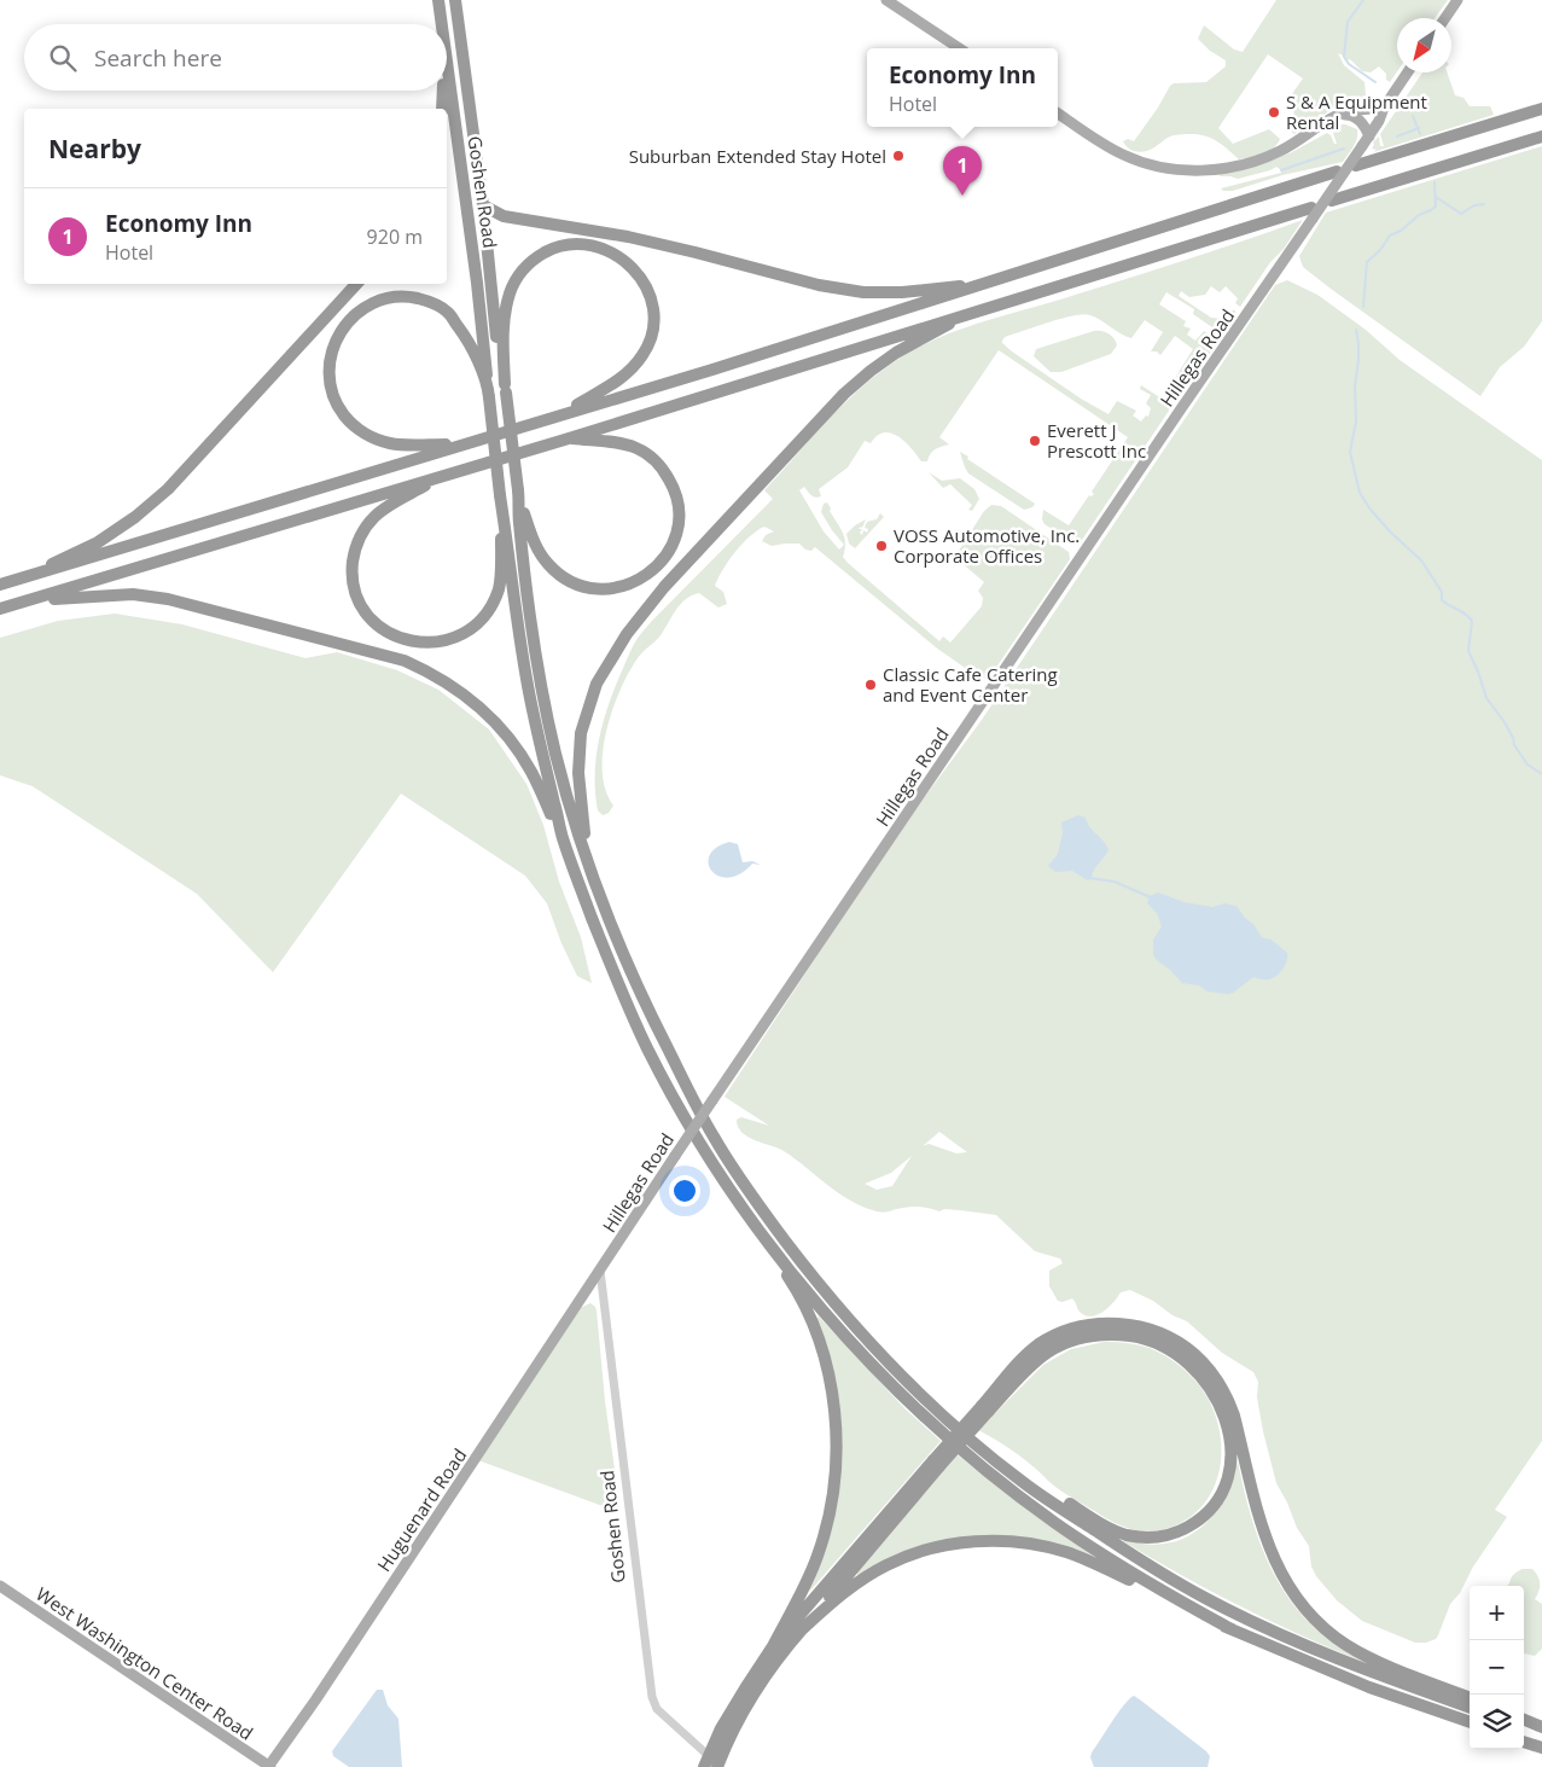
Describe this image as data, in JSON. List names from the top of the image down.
{
  "streets": {
    "highway": ["Goshen Road"],
    "main road": ["Hillegas Road", "Huguenard Road", "West Washington Center Road"]
  },
  "crossings": [
    ["Goshen Road", "Hillegas Road"],
    ["Goshen Road", "Huguenard Road"],
    ["Hillegas Road", "Huguenard Road"],
    ["Huguenard Road", "West Washington Center Road"]
  ],
  "places": [
    "S & A Equipment Rental",
    "Suburban Extended Stay Hotel",
    "Everett J Prescott Inc",
    "VOSS Automotive, Inc. Corporate Offices",
    "Classic Cafe Catering and Event Center"
  ],
  "north": "bottom left",
  "page": {
    "search": "Search here",
    "popup": ["Economy Inn", "Hotel"],
    "heading": "Nearby",
    "pins": "1",
    "list": [
      {
        "mark": "1",
        "name": "Economy Inn",
        "note": "Hotel",
        "value": "920 m"
      }
    ],
    "map_buttons": ["+", "−"]
  }
}
